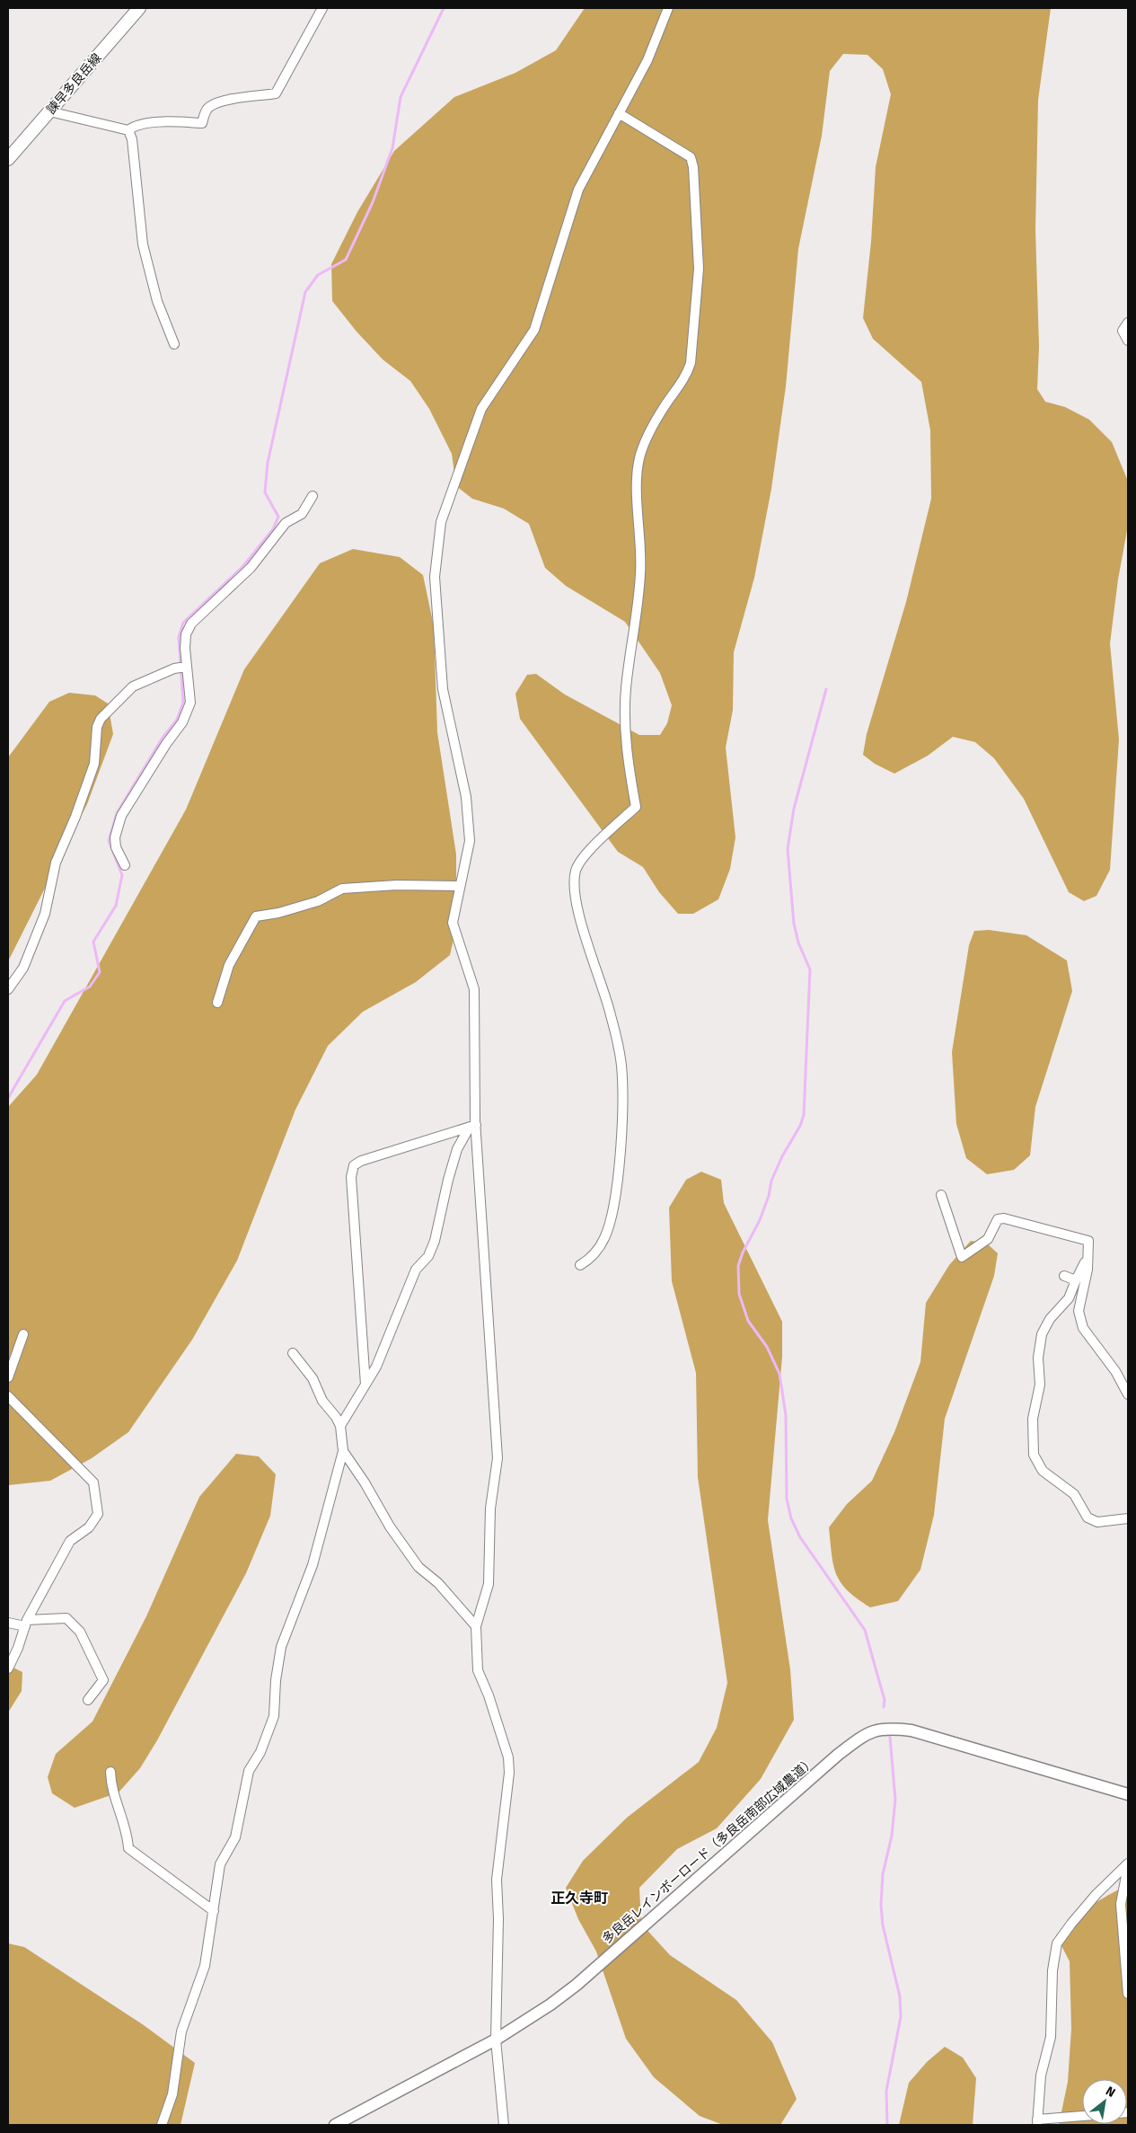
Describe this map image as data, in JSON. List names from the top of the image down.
{
  "streets": {
    "main road": ["諫早多良岳線"],
    "street": ["多良岳レインボーロード（多良岳南部広域農道）"]
  },
  "districts": ["正久寺町"],
  "north": "top right"
}
